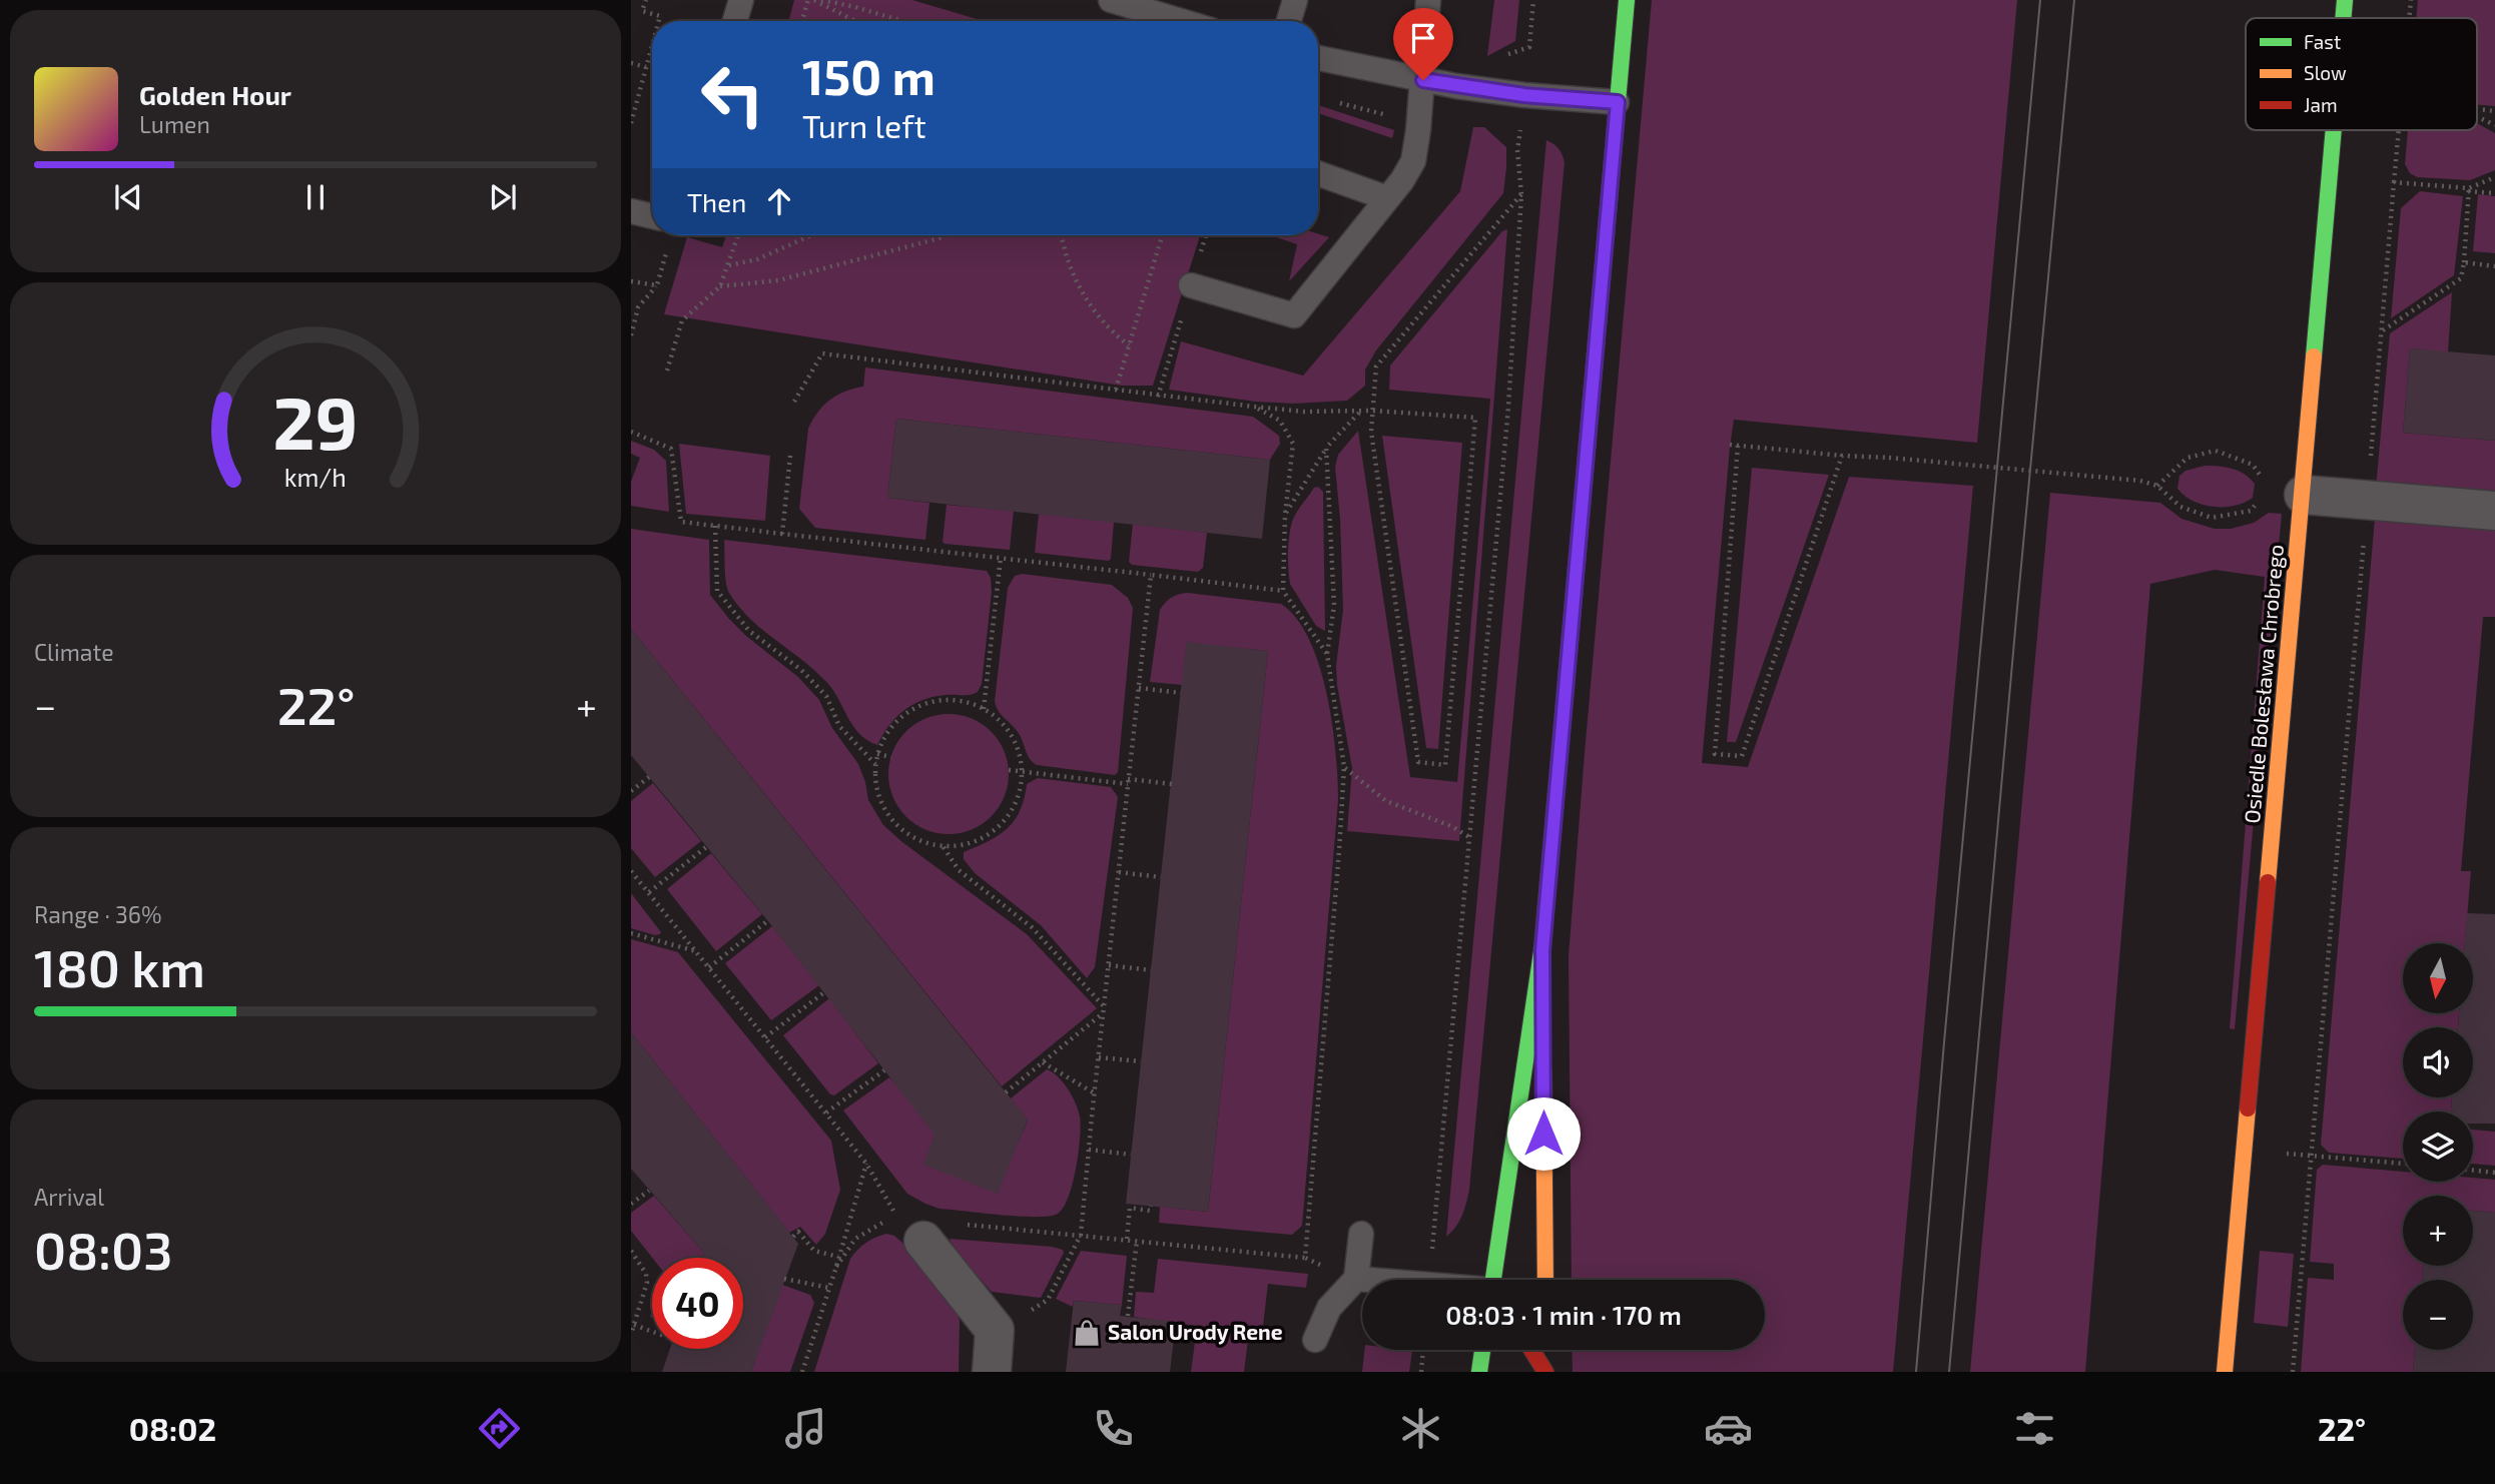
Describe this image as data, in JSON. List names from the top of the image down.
{
  "streets": {
    "street": ["Osiedle Bolesława Chrobrego"]
  },
  "places": {
    "shop": ["Salon Urody Rene"]
  },
  "legend": ["Fast", "Slow", "Jam"],
  "north": "bottom",
  "page": {
    "turn": ["150 m", "Turn left"],
    "song": ["Golden Hour", "Lumen"],
    "then": "Then",
    "tile": [
      "Climate",
      ["Range · 36%", "180 km"],
      ["Arrival", "08:03"]
    ],
    "heat": ["−", "22°", "+"],
    "map_buttons": ["+", "−"],
    "limit": "40",
    "trip": "08:03 · 1 min · 170 m",
    "tabs": ["08:02", "22°"],
    "gauge": ["29", "km/h"]
  }
}
